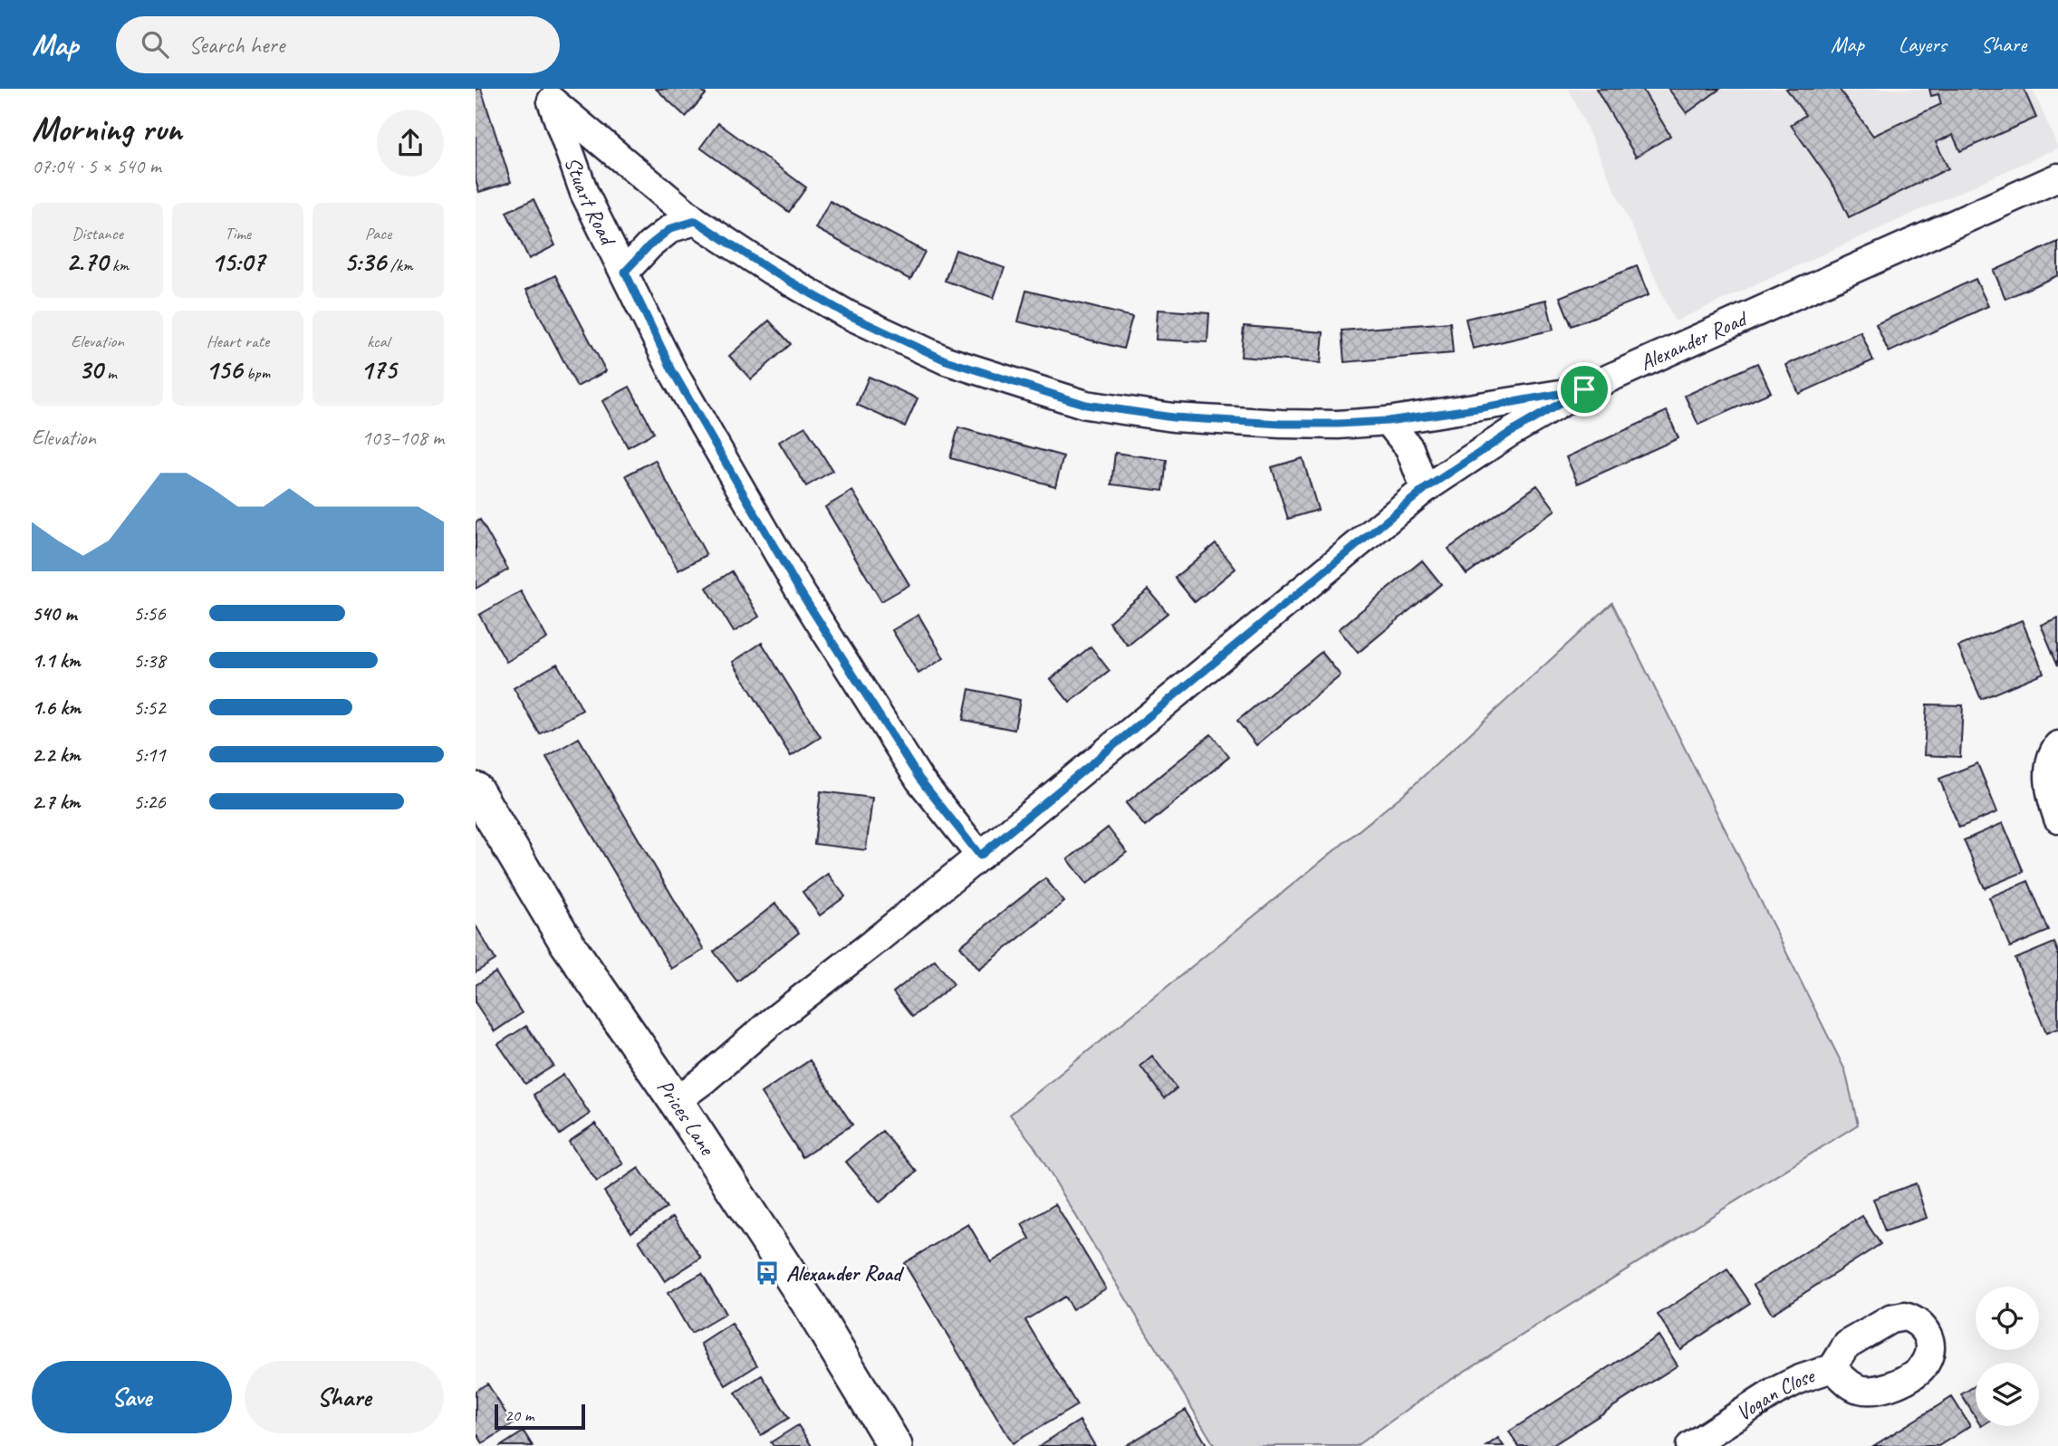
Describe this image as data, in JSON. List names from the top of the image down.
{
  "streets": {
    "street": [
      "Stuart Road",
      "Alexander Road",
      "Prices Lane",
      "Vogan Close"
    ]
  },
  "crossings": [
    ["Stuart Road", "Alexander Road"],
    ["Alexander Road", "Prices Lane"]
  ],
  "places": {
    "bus stop": ["Alexander Road"]
  },
  "scale_bar": "20 m",
  "page": {
    "header": "Map",
    "search": "Search here",
    "nav": ["Map", "Layers", "Share"],
    "heading": ["Morning run", "07:04 · 5 × 540 m"],
    "stats": [
      ["Distance", "2.70 km"],
      ["Time", "15:07"],
      ["Pace", "5:36 /km"],
      ["Elevation", "30 m"],
      ["Heart rate", "156 bpm"],
      ["kcal", "175"]
    ],
    "chart": ["Elevation", "103–108 m"],
    "list": [
      {
        "name": "540 m",
        "note": "5:56"
      },
      {
        "name": "1.1 km",
        "note": "5:38"
      },
      {
        "name": "1.6 km",
        "note": "5:52"
      },
      {
        "name": "2.2 km",
        "note": "5:11"
      },
      {
        "name": "2.7 km",
        "note": "5:26"
      }
    ],
    "buttons": ["Save", "Share"],
    "scale": "20 m"
  }
}
